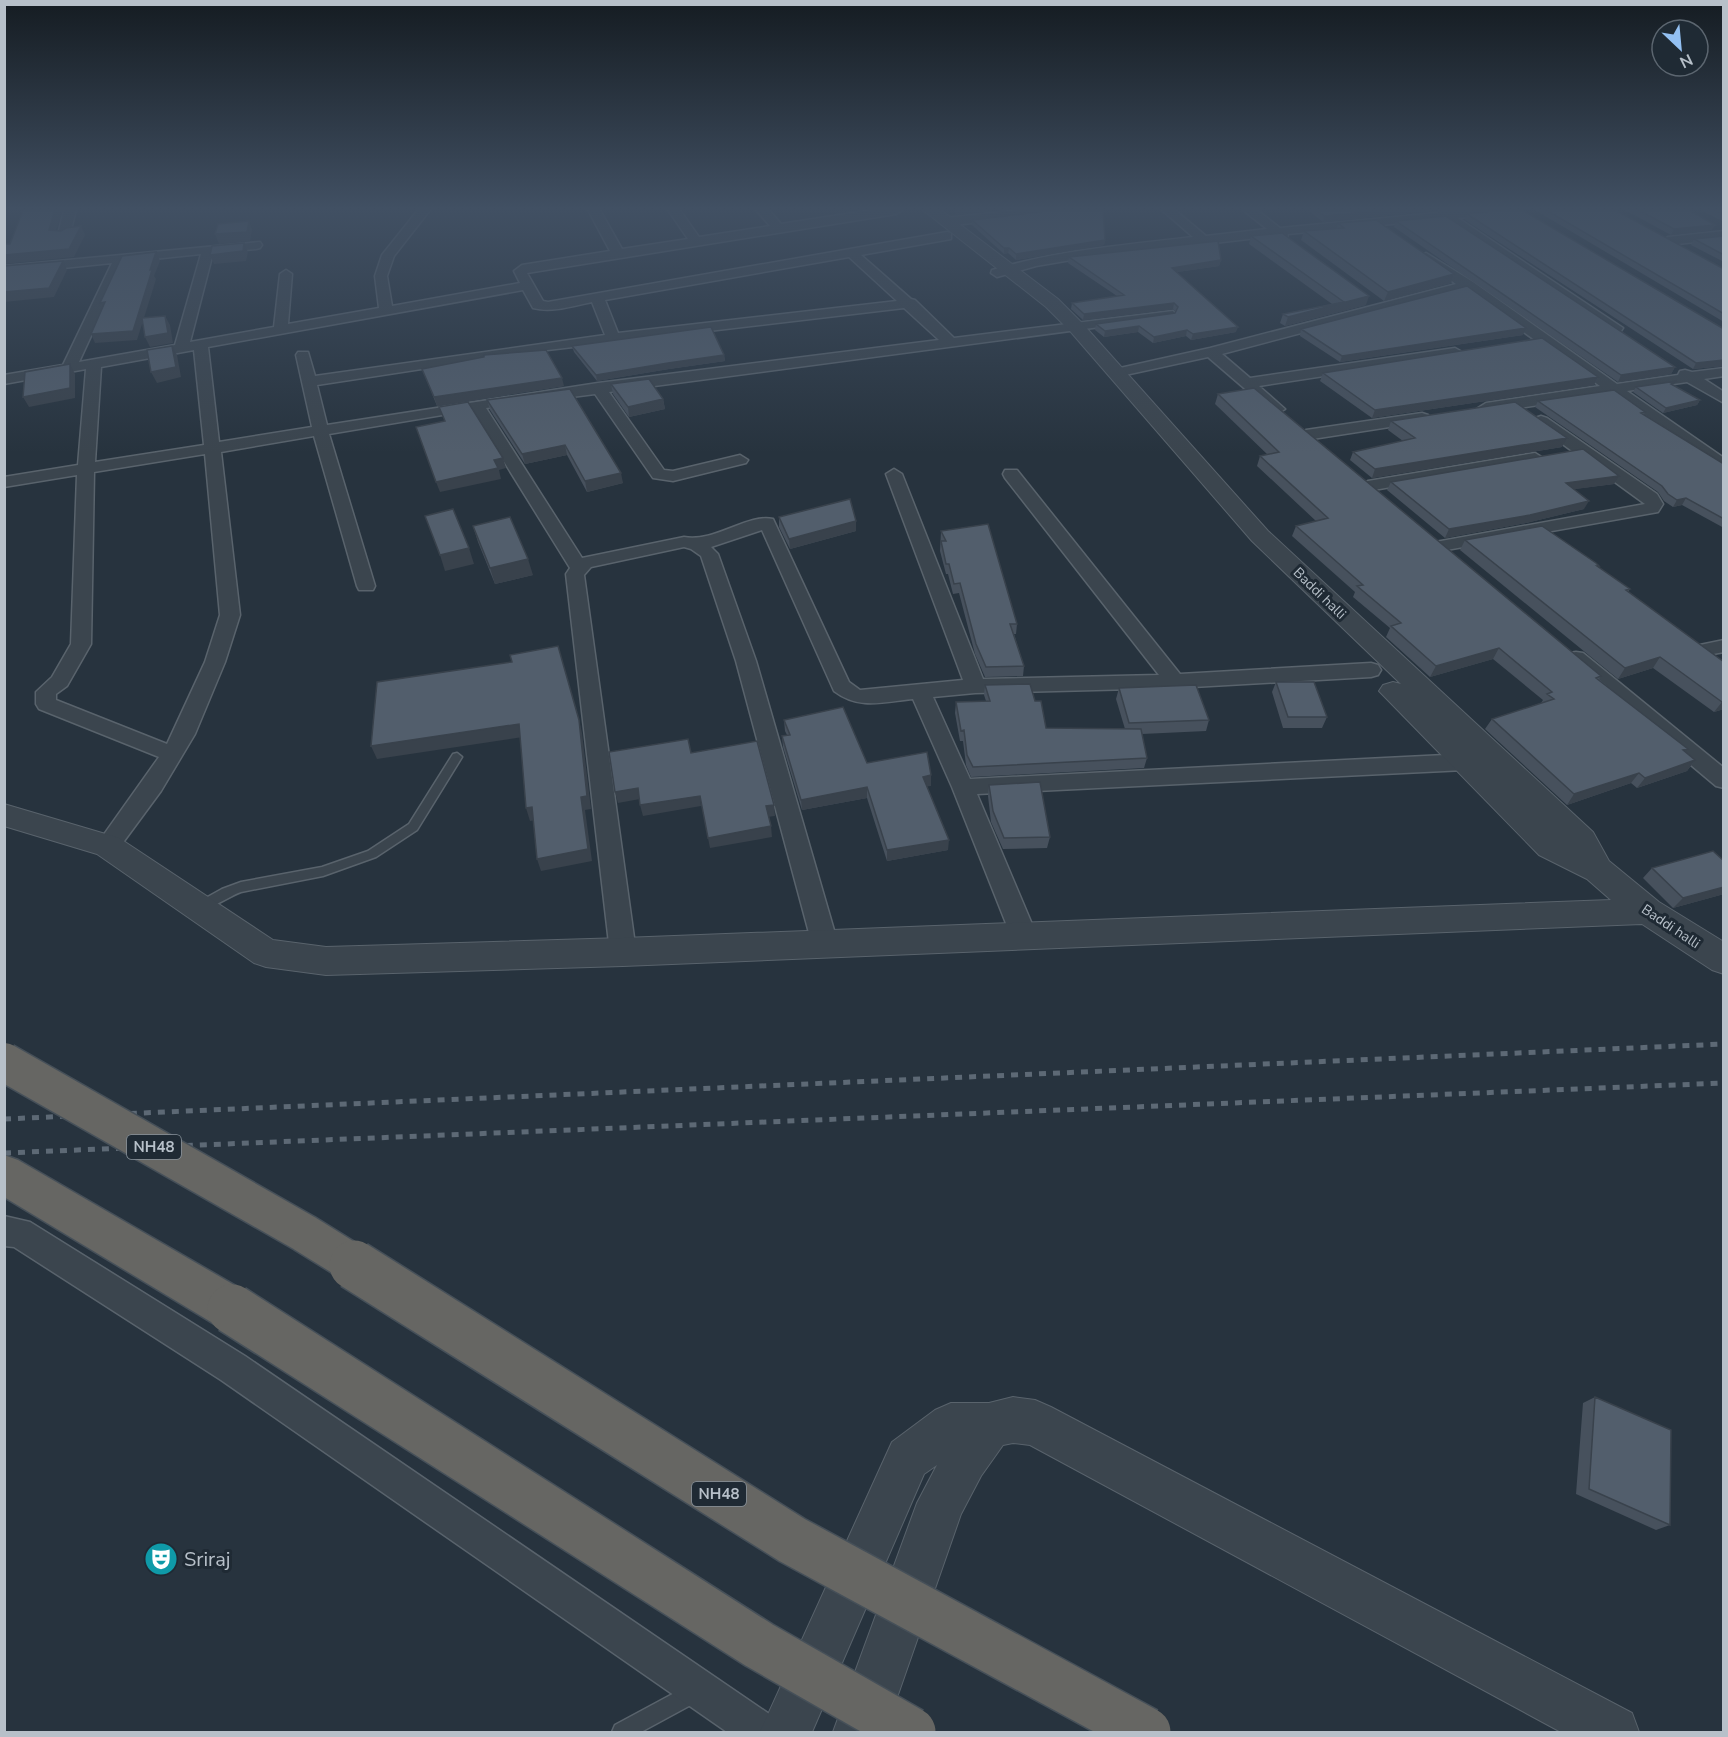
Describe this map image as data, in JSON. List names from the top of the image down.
{
  "streets": {
    "highway": ["NH48"],
    "street": ["Baddi halli"]
  },
  "places": {
    "theatre": ["Sriraj"]
  },
  "north": "bottom right"
}
